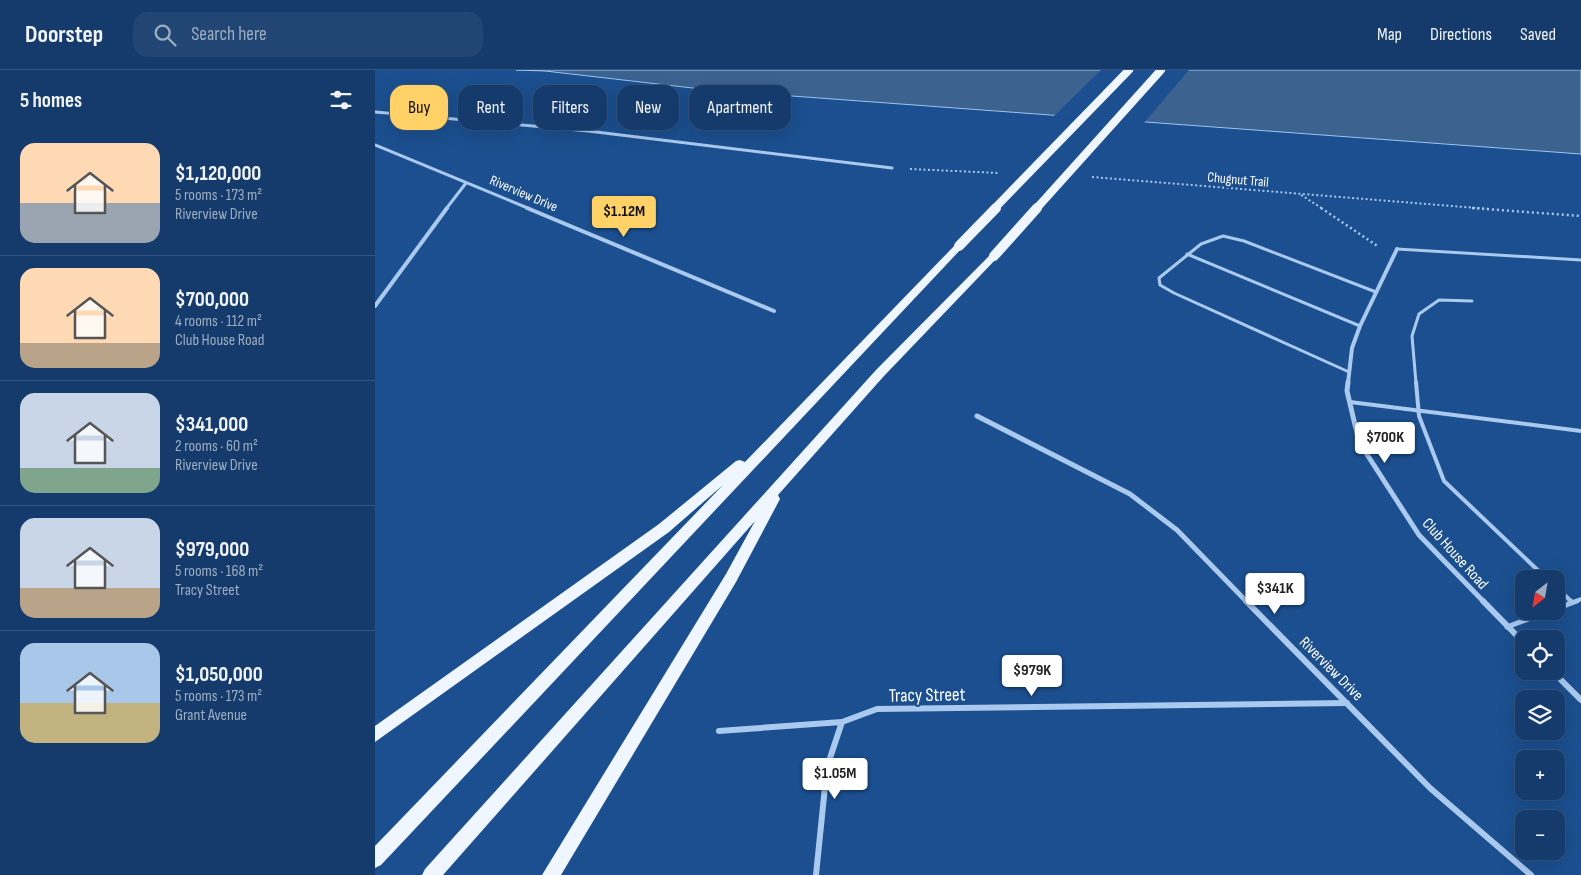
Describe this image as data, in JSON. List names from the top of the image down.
{
  "streets": {
    "street": ["Riverview Drive", "Club House Road", "Tracy Street"],
    "path": ["Chugnut Trail"]
  },
  "crossings": [
    ["Riverview Drive", "Tracy Street"]
  ],
  "north": "bottom left",
  "page": {
    "header": "Doorstep",
    "search": "Search here",
    "nav": ["Map", "Directions", "Saved"],
    "heading": "5 homes",
    "chip": [
      "Buy",
      "Rent",
      "Filters",
      "New",
      "Apartment"
    ],
    "list": [
      {
        "name": "$1,120,000",
        "note": "5 rooms · 173 m² · Riverview Drive"
      },
      {
        "name": "$700,000",
        "note": "4 rooms · 112 m² · Club House Road"
      },
      {
        "name": "$341,000",
        "note": "2 rooms · 60 m² · Riverview Drive"
      },
      {
        "name": "$979,000",
        "note": "5 rooms · 168 m² · Tracy Street"
      },
      {
        "name": "$1,050,000",
        "note": "5 rooms · 173 m² · Grant Avenue"
      }
    ],
    "price": [
      "$1.12M",
      "$700K",
      "$341K",
      "$979K",
      "$1.05M"
    ],
    "map_buttons": ["+", "−"]
  }
}
